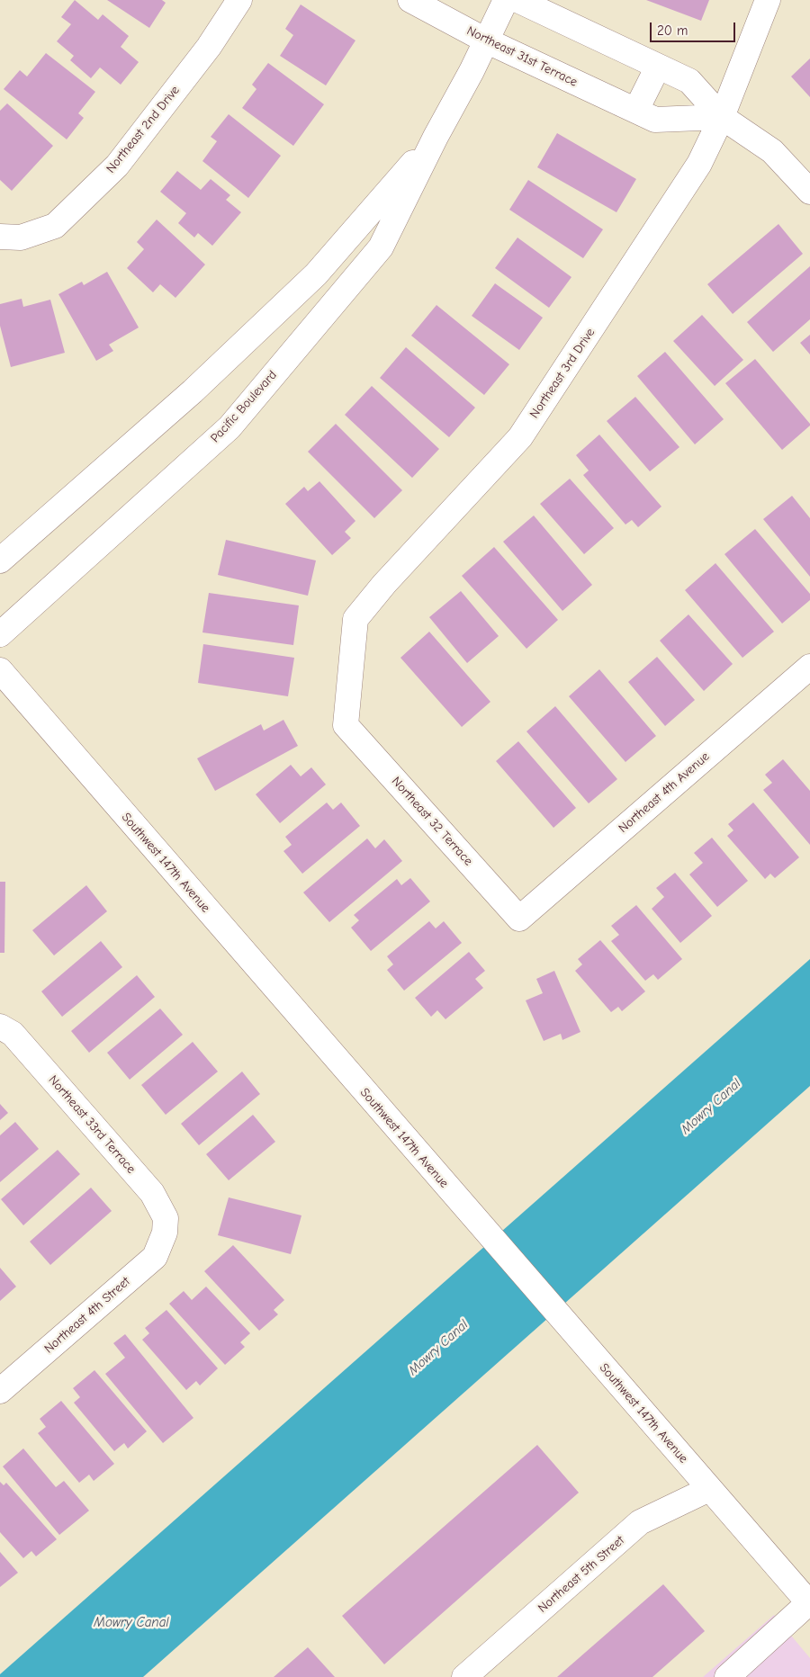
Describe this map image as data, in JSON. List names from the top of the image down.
{
  "streets": {
    "street": [
      "Northeast 31st Terrace",
      "Northeast 2nd Drive",
      "Northeast 3rd Drive",
      "Pacific Boulevard",
      "Northeast 4th Avenue",
      "Northeast 32 Terrace",
      "Southwest 147th Avenue",
      "Northeast 33rd Terrace",
      "Northeast 4th Street",
      "Northeast 5th Street"
    ]
  },
  "crossings": [
    ["Northeast 31st Terrace", "Northeast 3rd Drive"],
    ["Northeast 31st Terrace", "Pacific Boulevard"],
    ["Northeast 3rd Drive", "Northeast 32 Terrace"],
    ["Northeast 4th Avenue", "Northeast 32 Terrace"],
    ["Southwest 147th Avenue", "Northeast 5th Street"],
    ["Northeast 33rd Terrace", "Northeast 4th Street"]
  ],
  "water": ["Mowry Canal"],
  "scale_bar": "20 m"
}
